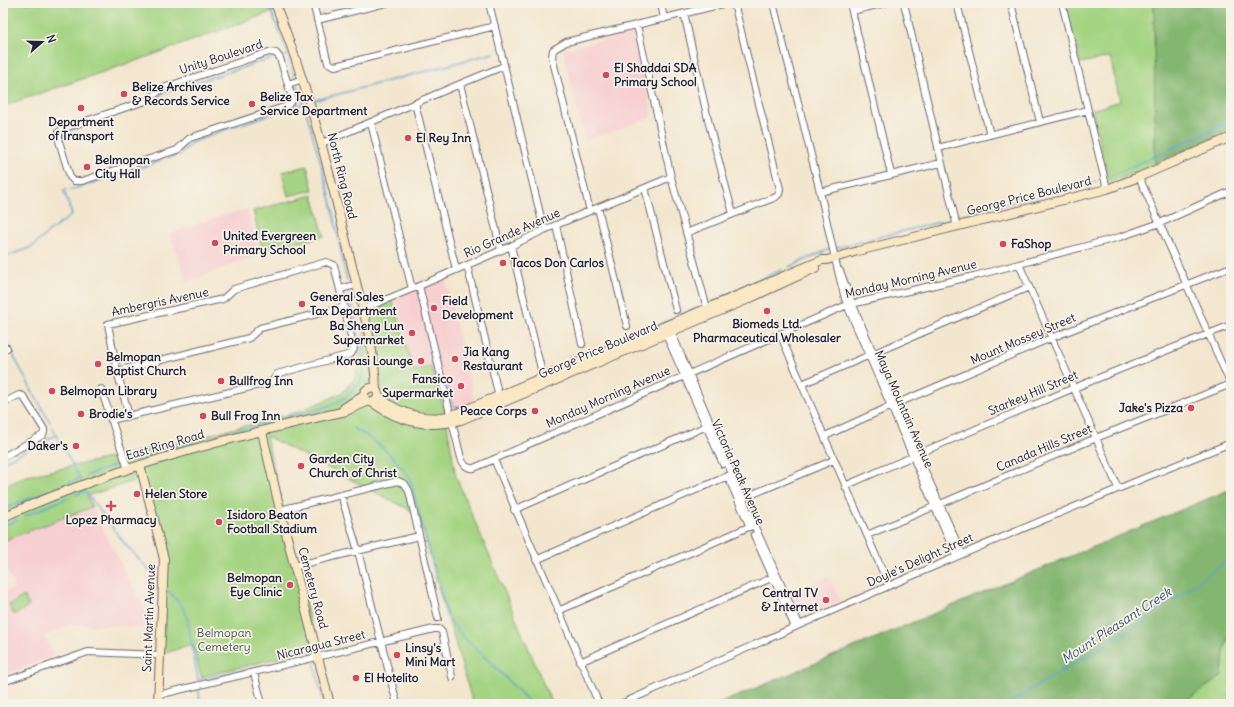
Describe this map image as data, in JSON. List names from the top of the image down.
{
  "streets": {
    "main road": [
      "North Ring Road",
      "George Price Boulevard",
      "East Ring Road",
      "Cemetery Road",
      "Saint Martin Avenue"
    ],
    "street": [
      "Unity Boulevard",
      "Rio Grande Avenue",
      "Monday Morning Avenue",
      "Ambergris Avenue",
      "Mount Mossey Street",
      "Starkey Hill Street",
      "Maya Mountain Avenue",
      "Canada Hills Street",
      "Victoria Peak Avenue",
      "Doyle's Delight Street",
      "Nicaragua Street"
    ]
  },
  "crossings": [
    ["North Ring Road", "George Price Boulevard"],
    ["North Ring Road", "Rio Grande Avenue"],
    ["North Ring Road", "East Ring Road"],
    ["George Price Boulevard", "Monday Morning Avenue"],
    ["George Price Boulevard", "Maya Mountain Avenue"],
    ["George Price Boulevard", "East Ring Road"],
    ["George Price Boulevard", "Victoria Peak Avenue"],
    ["Monday Morning Avenue", "Maya Mountain Avenue"],
    ["Monday Morning Avenue", "Victoria Peak Avenue"],
    ["Mount Mossey Street", "Maya Mountain Avenue"],
    ["Starkey Hill Street", "Maya Mountain Avenue"],
    ["Maya Mountain Avenue", "Canada Hills Street"],
    ["Maya Mountain Avenue", "Doyle's Delight Street"],
    ["East Ring Road", "Cemetery Road"],
    ["East Ring Road", "Saint Martin Avenue"],
    ["Victoria Peak Avenue", "Doyle's Delight Street"],
    ["Cemetery Road", "Nicaragua Street"],
    ["Saint Martin Avenue", "Nicaragua Street"]
  ],
  "water": ["Mount Pleasant Creek"],
  "parks": ["Belmopan Cemetery"],
  "places": {
    "other": [
      "El Shaddai SDA Primary School",
      "Belize Archives & Records Service",
      "Belize Tax Service Department",
      "Department of Transport",
      "El Rey Inn",
      "Belmopan City Hall",
      "United Evergreen Primary School",
      "FaShop",
      "Tacos Don Carlos",
      "General Sales Tax Department",
      "Field Development",
      "Biomeds Ltd. Pharmaceutical Wholesaler",
      "Ba Sheng Lun Supermarket",
      "Jia Kang Restaurant",
      "Korasi Lounge",
      "Belmopan Baptist Church",
      "Bullfrog Inn",
      "Fansico Supermarket",
      "Belmopan Library",
      "Jake's Pizza",
      "Peace Corps",
      "Brodie's",
      "Bull Frog Inn",
      "Daker's",
      "Garden City Church of Christ",
      "Helen Store",
      "Isidoro Beaton Football Stadium",
      "Belmopan Eye Clinic",
      "Central TV & Internet",
      "Linsy's Mini Mart",
      "El Hotelito"
    ],
    "health": ["Lopez Pharmacy"]
  },
  "north": "right"
}
